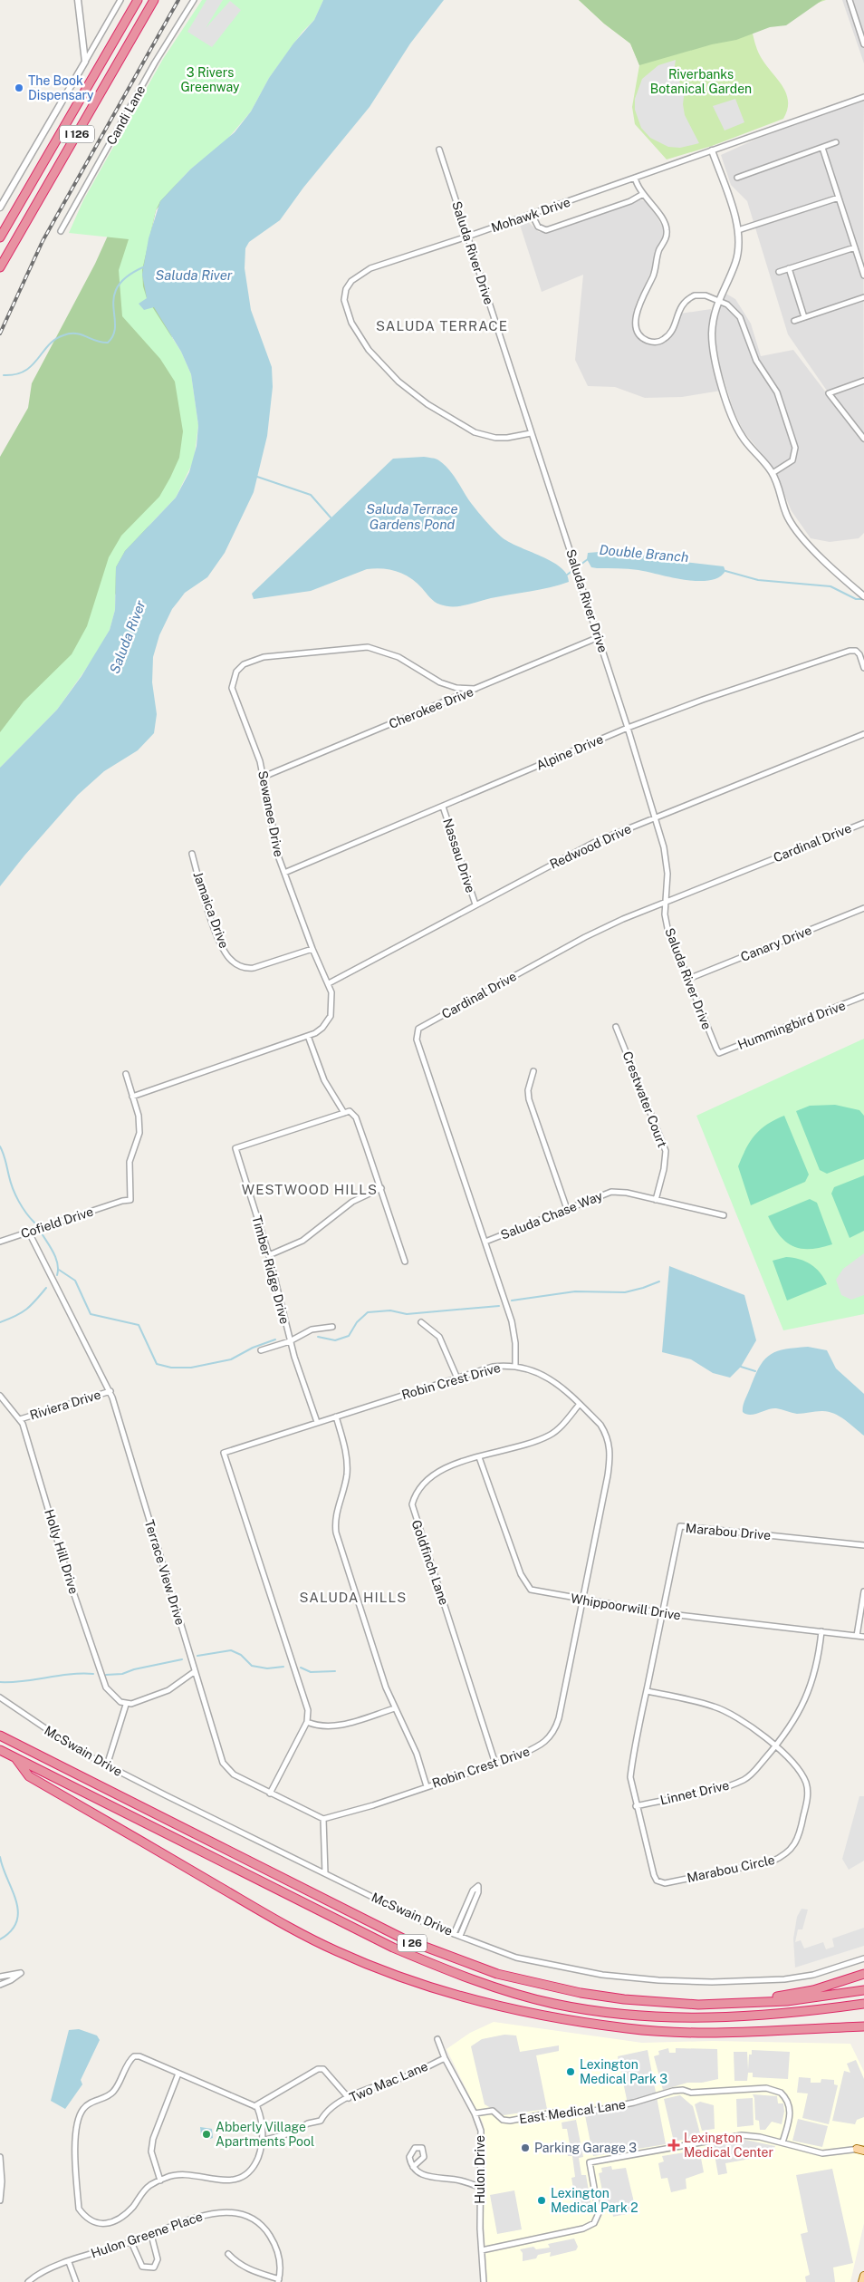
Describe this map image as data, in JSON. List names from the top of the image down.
{
  "streets": {
    "highway": ["I 126", "I 26"],
    "street": [
      "Candi Lane",
      "Mohawk Drive",
      "Saluda River Drive",
      "Cherokee Drive",
      "Alpine Drive",
      "Sewanee Drive",
      "Cardinal Drive",
      "Redwood Drive",
      "Nassau Drive",
      "Jamaica Drive",
      "Canary Drive",
      "Hummingbird Drive",
      "Crestwater Court",
      "Saluda Chase Way",
      "Cofield Drive",
      "Timber Ridge Drive",
      "Robin Crest Drive",
      "Riviera Drive",
      "Marabou Drive",
      "Holly Hill Drive",
      "Goldfinch Lane",
      "Terrace View Drive",
      "Whippoorwill Drive",
      "McSwain Drive",
      "Linnet Drive",
      "Marabou Circle",
      "Two Mac Lane",
      "East Medical Lane",
      "Hulon Drive",
      "Hulon Greene Place"
    ]
  },
  "crossings": [
    ["Mohawk Drive", "Saluda River Drive"],
    ["Saluda River Drive", "Cherokee Drive"],
    ["Saluda River Drive", "Alpine Drive"],
    ["Saluda River Drive", "Cardinal Drive"],
    ["Saluda River Drive", "Redwood Drive"],
    ["Saluda River Drive", "Canary Drive"],
    ["Saluda River Drive", "Hummingbird Drive"],
    ["Cherokee Drive", "Sewanee Drive"],
    ["Alpine Drive", "Sewanee Drive"],
    ["Alpine Drive", "Nassau Drive"],
    ["Sewanee Drive", "Redwood Drive"],
    ["Sewanee Drive", "Jamaica Drive"],
    ["Sewanee Drive", "Cofield Drive"],
    ["Cardinal Drive", "Saluda Chase Way"],
    ["Cardinal Drive", "Robin Crest Drive"],
    ["Redwood Drive", "Nassau Drive"],
    ["Crestwater Court", "Saluda Chase Way"],
    ["Cofield Drive", "Terrace View Drive"],
    ["Timber Ridge Drive", "Robin Crest Drive"],
    ["Robin Crest Drive", "Goldfinch Lane"],
    ["Robin Crest Drive", "Terrace View Drive"],
    ["Robin Crest Drive", "Whippoorwill Drive"],
    ["Riviera Drive", "Holly Hill Drive"],
    ["Riviera Drive", "Terrace View Drive"],
    ["Marabou Drive", "Whippoorwill Drive"],
    ["Marabou Drive", "Marabou Circle"],
    ["Goldfinch Lane", "Whippoorwill Drive"],
    ["Whippoorwill Drive", "Linnet Drive"],
    ["Whippoorwill Drive", "Marabou Circle"],
    ["Linnet Drive", "Marabou Circle"],
    ["Two Mac Lane", "Hulon Drive"],
    ["East Medical Lane", "Hulon Drive"]
  ],
  "districts": ["SALUDA TERRACE", "WESTWOOD HILLS", "SALUDA HILLS"],
  "water": ["Saluda River", "Saluda Terrace Gardens Pond", "Double Branch"],
  "parks": ["3 Rivers Greenway", "Riverbanks Botanical Garden"],
  "places": {
    "other": [
      "The Book Dispensary",
      "Lexington Medical Park 3",
      "Abberly Village Apartments Pool",
      "Parking Garage 3",
      "Lexington Medical Park 2"
    ],
    "health": ["Lexington Medical Center"]
  }
}
